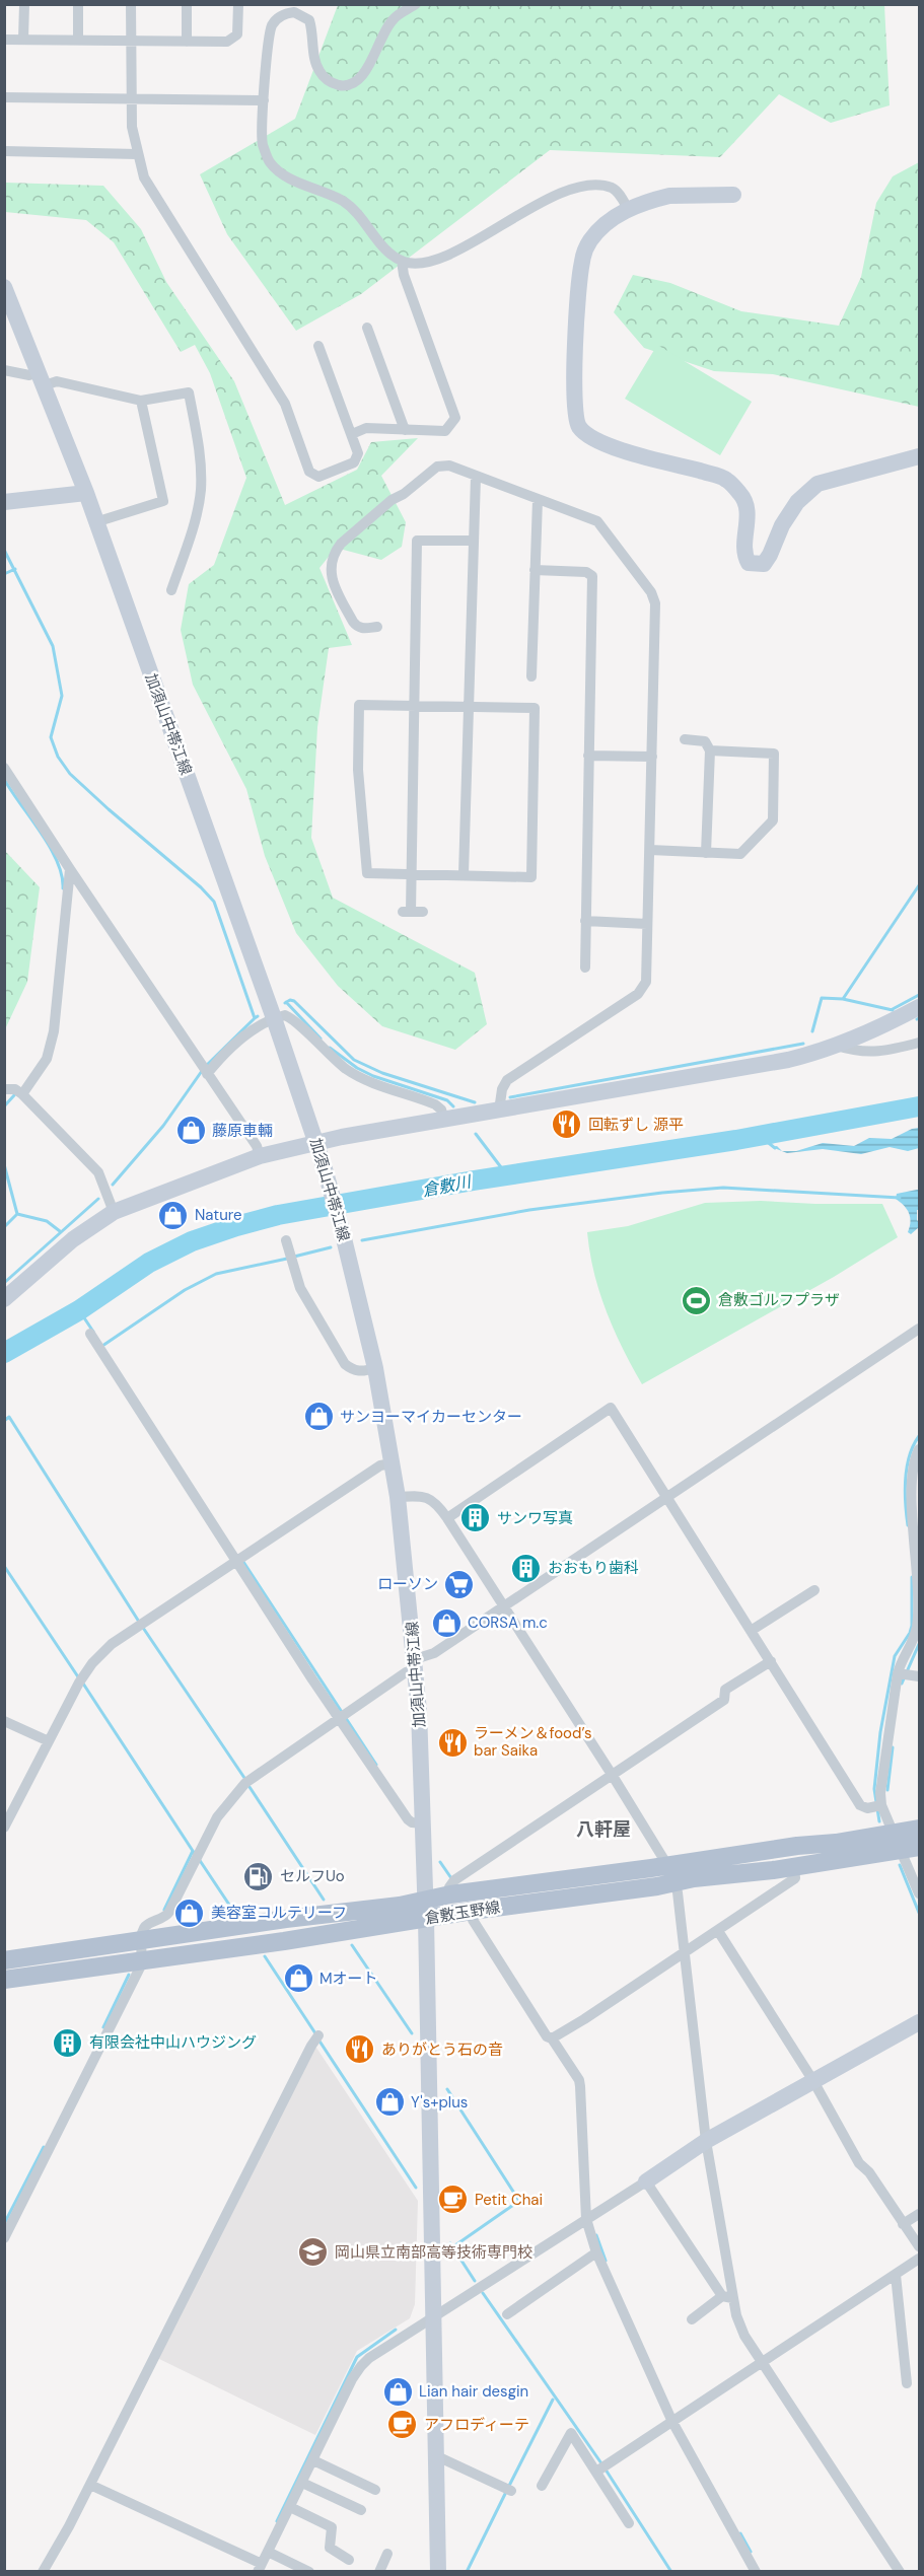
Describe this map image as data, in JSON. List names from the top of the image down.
{
  "streets": {
    "main road": ["倉敷玉野線"],
    "street": ["加須山中帯江線"]
  },
  "crossings": [
    ["加須山中帯江線", "倉敷玉野線"]
  ],
  "districts": ["八軒屋"],
  "water": ["倉敷川"],
  "places": {
    "restaurant": ["回転ずし 源平", "ラーメン＆food’s bar Saika", "ありがとう石の音"],
    "shop": [
      "藤原車輛",
      "Nature",
      "サンヨーマイカーセンター",
      "CORSA m.c",
      "美容室コルテリーフ",
      "Mオート",
      "Y's+plus",
      "Lian hair desgin"
    ],
    "sports": ["倉敷ゴルフプラザ"],
    "building": ["サンワ写真", "おおもり歯科", "有限会社中山ハウジング"],
    "supermarket": ["ローソン"],
    "fuel station": ["セルフUo"],
    "cafe": ["Petit Chai", "アフロディーテ"],
    "school or university": ["岡山県立南部高等技術専門校"]
  }
}
